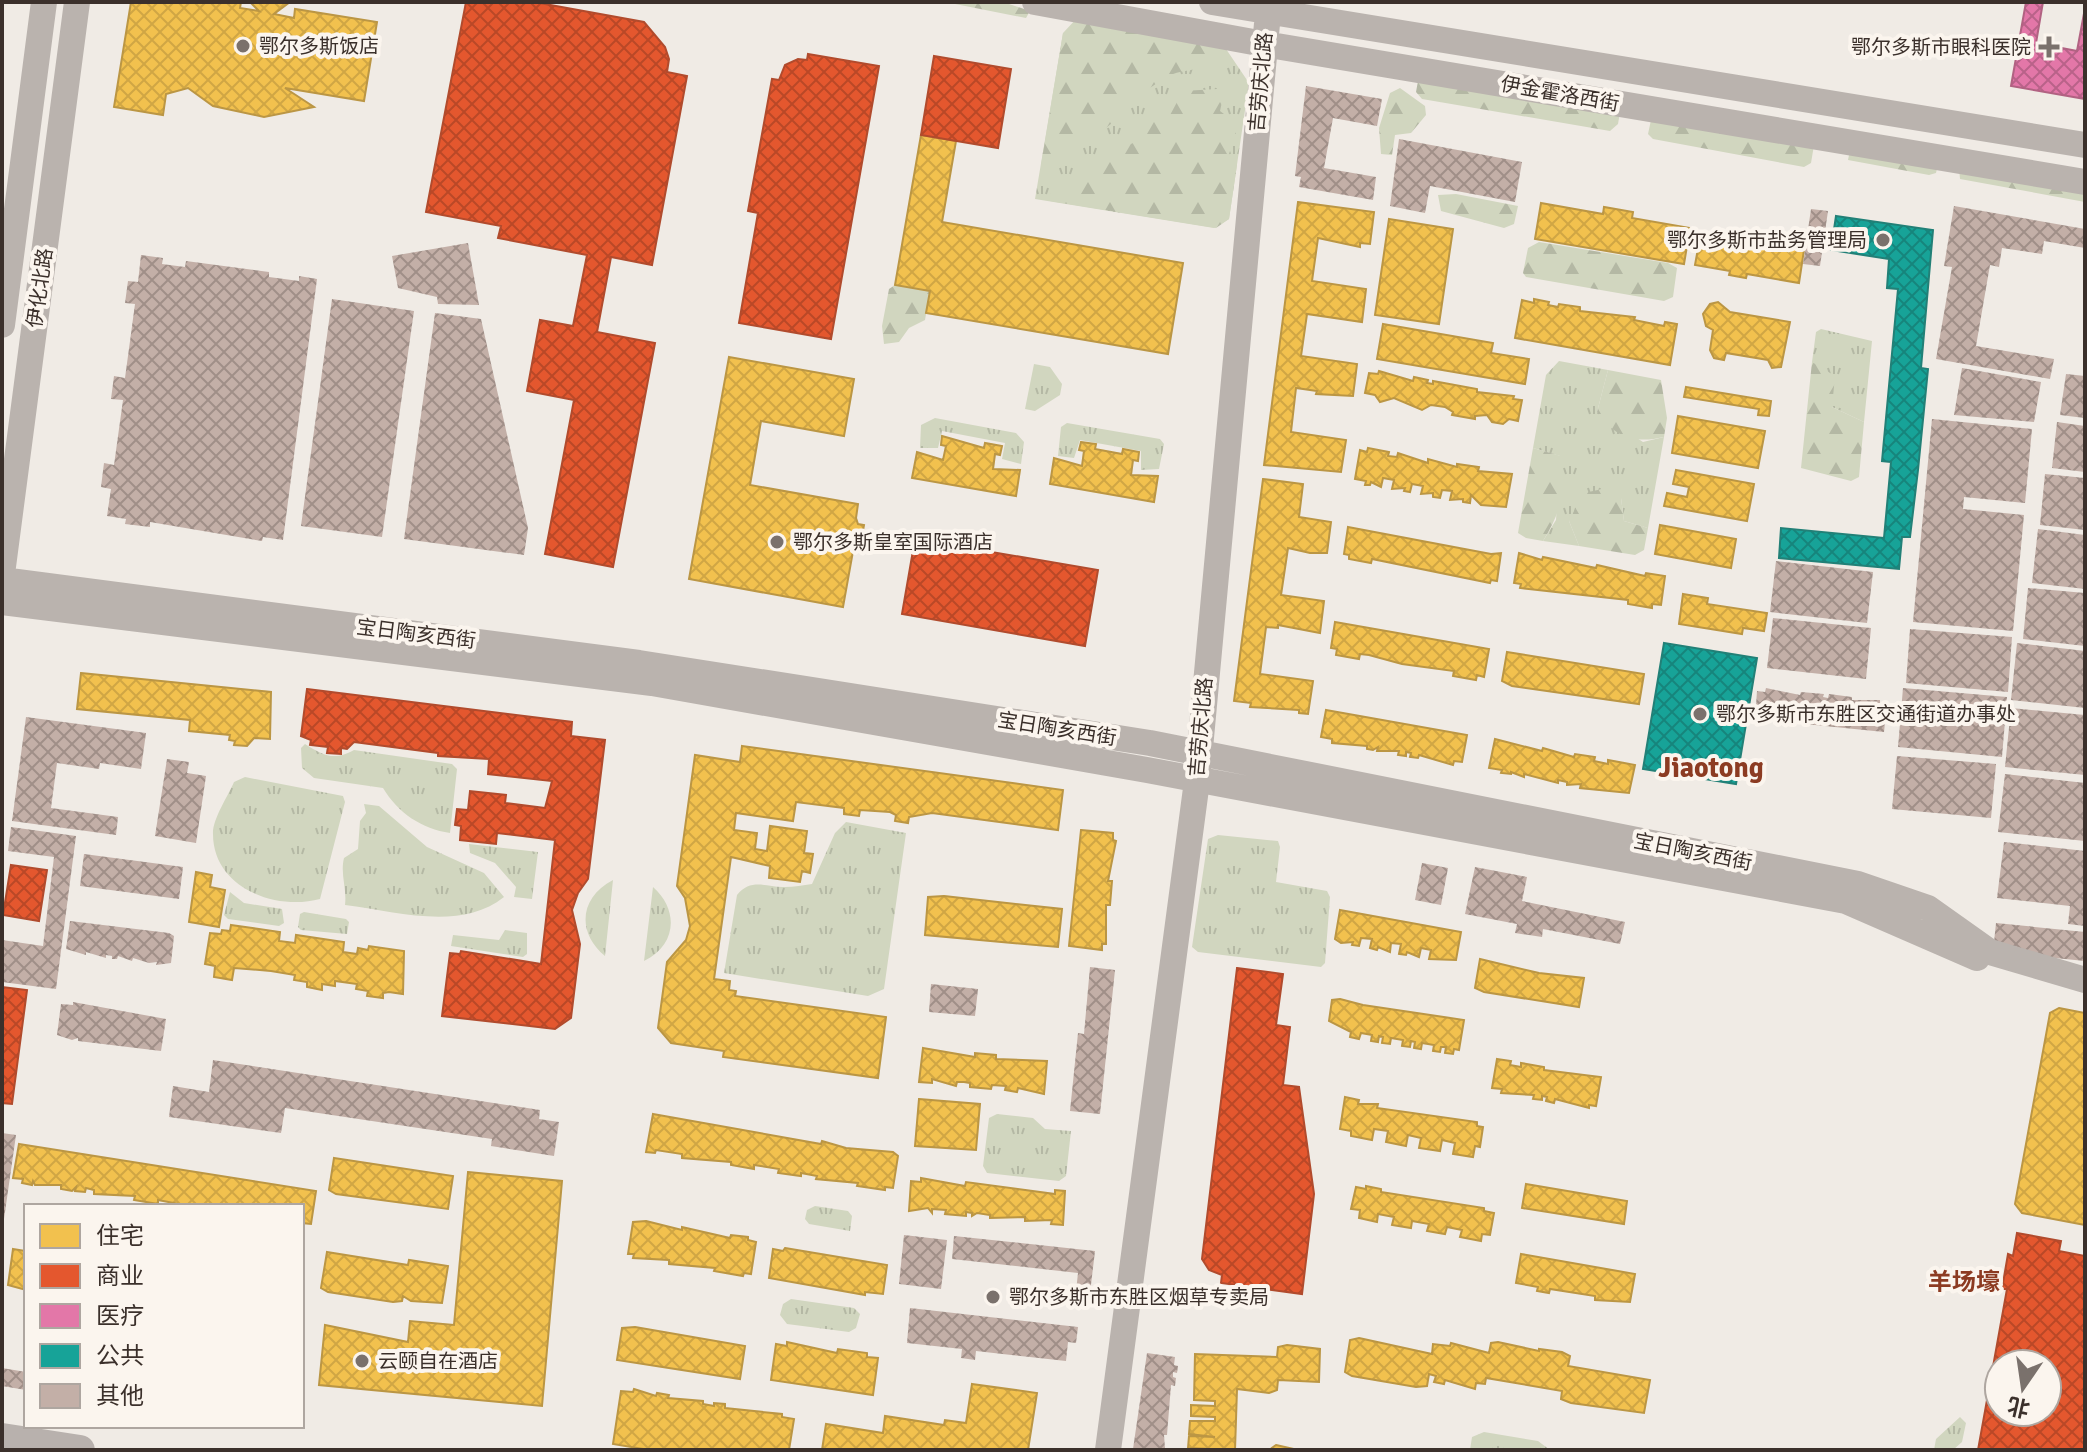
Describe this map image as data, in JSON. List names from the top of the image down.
{
  "streets": {
    "street": [
      "吉劳庆北路",
      "伊金霍洛西街",
      "伊化北路",
      "宝日陶亥西街"
    ]
  },
  "crossings": [
    ["吉劳庆北路", "伊金霍洛西街"],
    ["吉劳庆北路", "宝日陶亥西街"],
    ["伊化北路", "宝日陶亥西街"]
  ],
  "districts": ["Jiaotong", "羊场壕"],
  "places": {
    "other": [
      "鄂尔多斯饭店",
      "鄂尔多斯市盐务管理局",
      "鄂尔多斯皇室国际酒店",
      "鄂尔多斯市东胜区交通街道办事处",
      "鄂尔多斯市东胜区烟草专卖局",
      "云颐自在酒店"
    ],
    "health": ["鄂尔多斯市眼科医院"]
  },
  "legend": [
    "住宅",
    "商业",
    "医疗",
    "公共",
    "其他"
  ],
  "north": "bottom"
}
